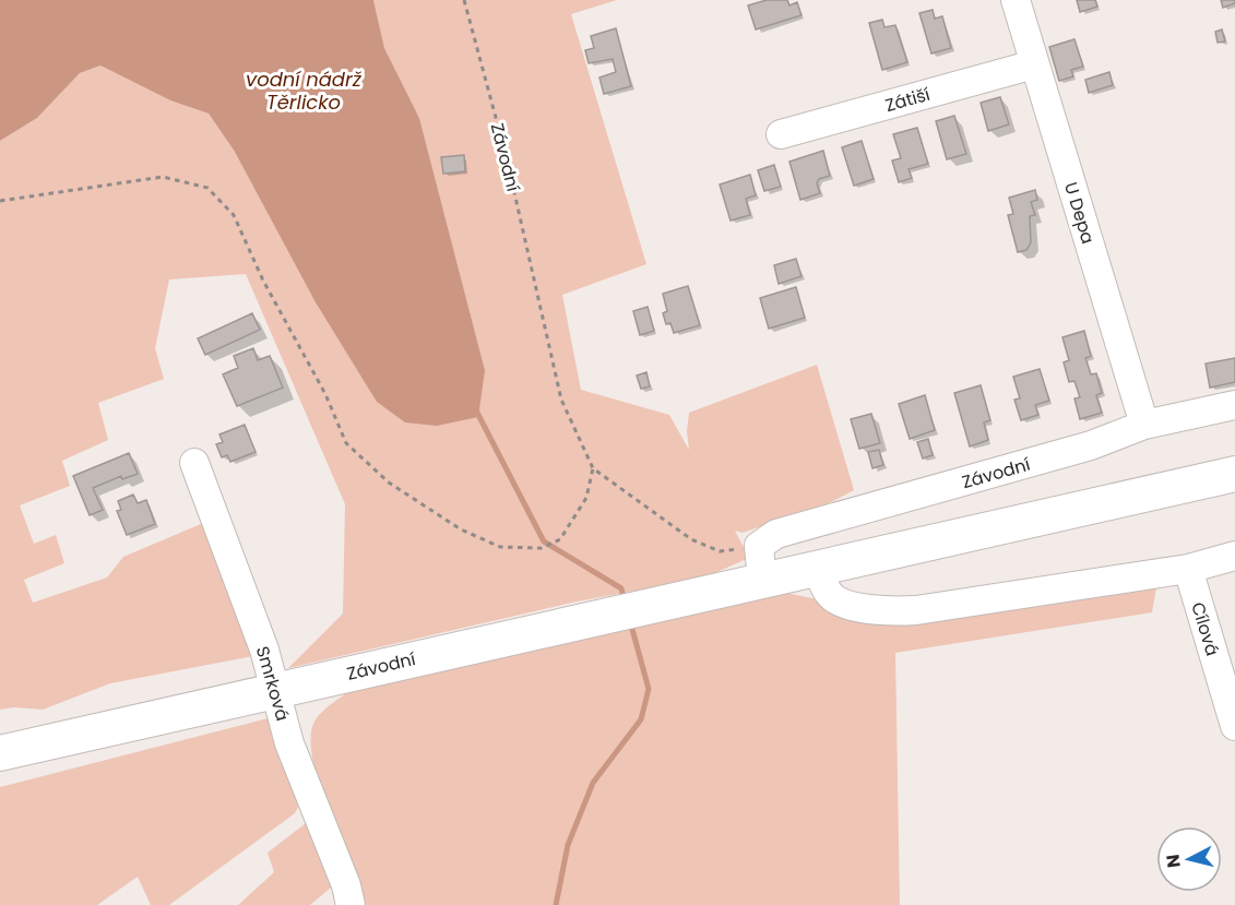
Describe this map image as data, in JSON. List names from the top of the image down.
{
  "streets": {
    "main road": ["Závodní"],
    "street": [
      "Zátiší",
      "U Depa",
      "Cílová",
      "Smrková"
    ]
  },
  "crossings": [
    ["Zátiší", "U Depa"],
    ["Závodní", "U Depa"],
    ["Závodní", "Smrková"]
  ],
  "water": ["vodní nádrž Těrlicko"],
  "north": "left"
}
